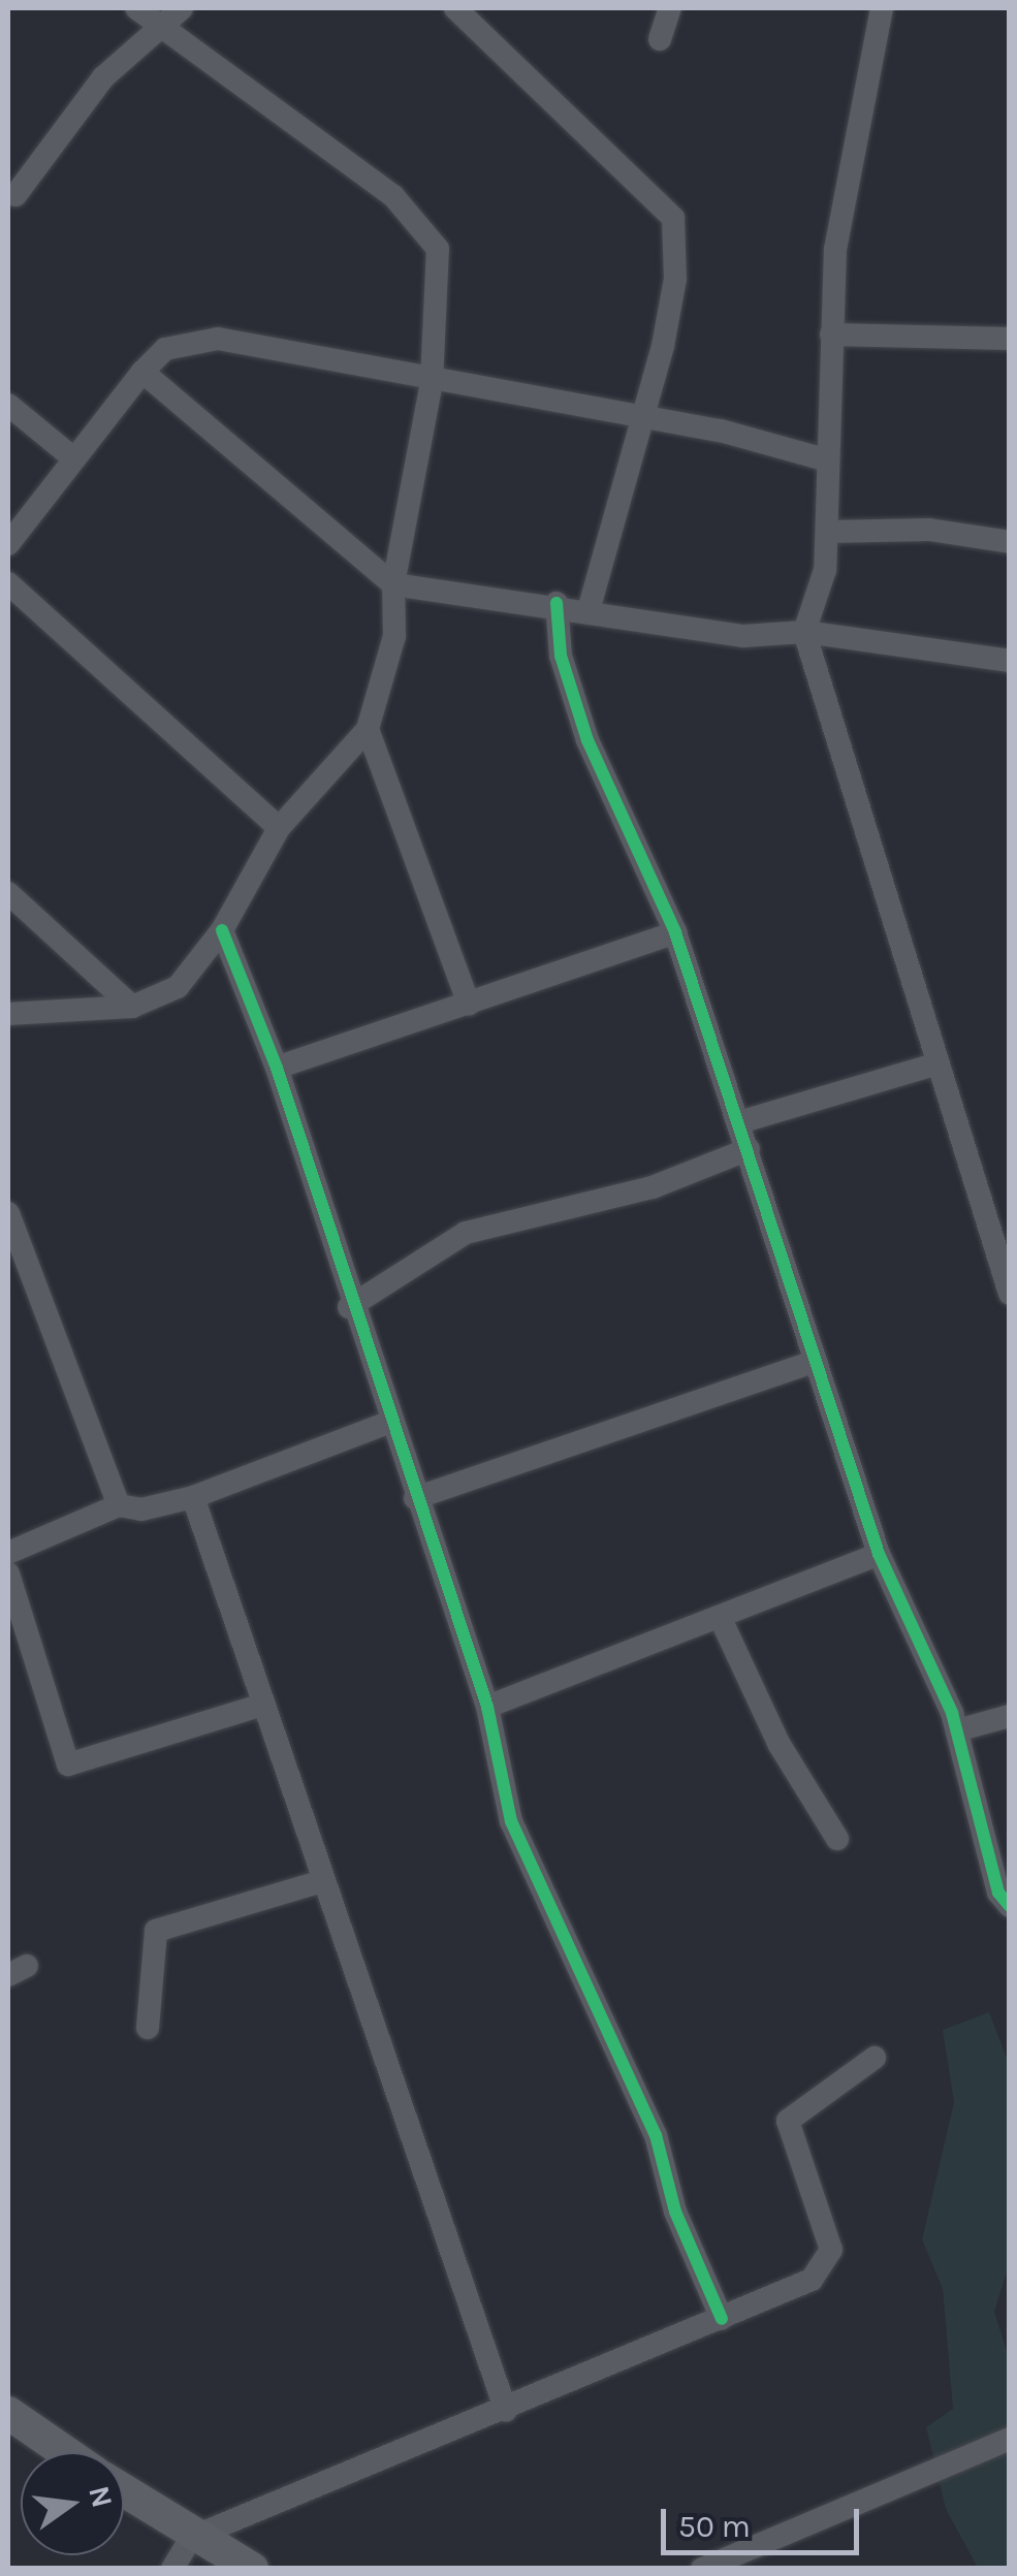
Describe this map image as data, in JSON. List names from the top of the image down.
{
  "scale_bar": "50 m",
  "north": "right"
}
